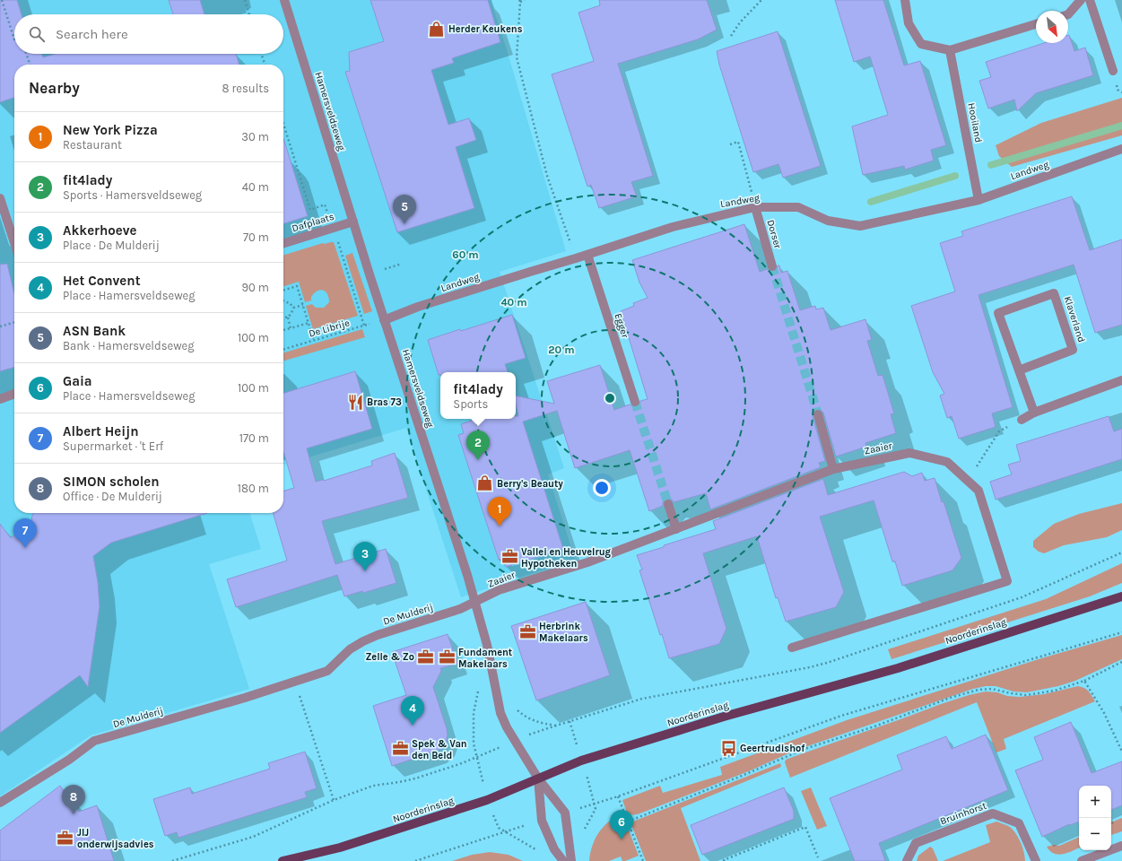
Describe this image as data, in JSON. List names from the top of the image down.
{
  "streets": {
    "main road": ["Noorderinslag"],
    "street": [
      "Hamersveldseweg",
      "Hooiland",
      "Landweg",
      "Dafplaats",
      "Dorser",
      "Klaverland",
      "Egger",
      "Zaaier",
      "De Mulderij",
      "Bruinhorst"
    ],
    "path": ["De Librije"]
  },
  "crossings": [
    ["Hamersveldseweg", "Landweg"],
    ["Hamersveldseweg", "Dafplaats"],
    ["Hamersveldseweg", "De Librije"],
    ["Hamersveldseweg", "Zaaier"],
    ["Hamersveldseweg", "De Mulderij"],
    ["Hamersveldseweg", "Noorderinslag"],
    ["Hooiland", "Landweg"],
    ["Landweg", "Dorser"],
    ["Landweg", "Egger"],
    ["Landweg", "De Librije"],
    ["Zaaier", "De Mulderij"]
  ],
  "places": {
    "shop": ["Herder Keukens", "Berry's Beauty"],
    "restaurant": ["Bras 73"],
    "office": [
      "Vallei en Heuvelrug Hypotheken",
      "Herbrink Makelaars",
      "Zelle & Zo",
      "Fundament Makelaars",
      "Spek & Van den Beld",
      "JIJ onderwijsadvies"
    ],
    "bus stop": ["Geertrudishof"]
  },
  "north": "bottom right",
  "page": {
    "search": "Search here",
    "heading": ["Nearby", "8 results"],
    "list": [
      {
        "mark": "1",
        "name": "New York Pizza",
        "note": "Restaurant",
        "value": "30 m"
      },
      {
        "mark": "2",
        "name": "fit4lady",
        "note": "Sports · Hamersveldseweg",
        "value": "40 m"
      },
      {
        "mark": "3",
        "name": "Akkerhoeve",
        "note": "Place · De Mulderij",
        "value": "70 m"
      },
      {
        "mark": "4",
        "name": "Het Convent",
        "note": "Place · Hamersveldseweg",
        "value": "90 m"
      },
      {
        "mark": "5",
        "name": "ASN Bank",
        "note": "Bank · Hamersveldseweg",
        "value": "100 m"
      },
      {
        "mark": "6",
        "name": "Gaia",
        "note": "Place · Hamersveldseweg",
        "value": "100 m"
      },
      {
        "mark": "7",
        "name": "Albert Heijn",
        "note": "Supermarket · 't Erf",
        "value": "170 m"
      },
      {
        "mark": "8",
        "name": "SIMON scholen",
        "note": "Office · De Mulderij",
        "value": "180 m"
      }
    ],
    "pins": [
      "5",
      "2",
      "1",
      "7",
      "3",
      "4",
      "8",
      "6"
    ],
    "popup": ["fit4lady", "Sports"],
    "map_buttons": ["+", "−"]
  },
  "rings": ["60 m", "40 m", "20 m"]
}
